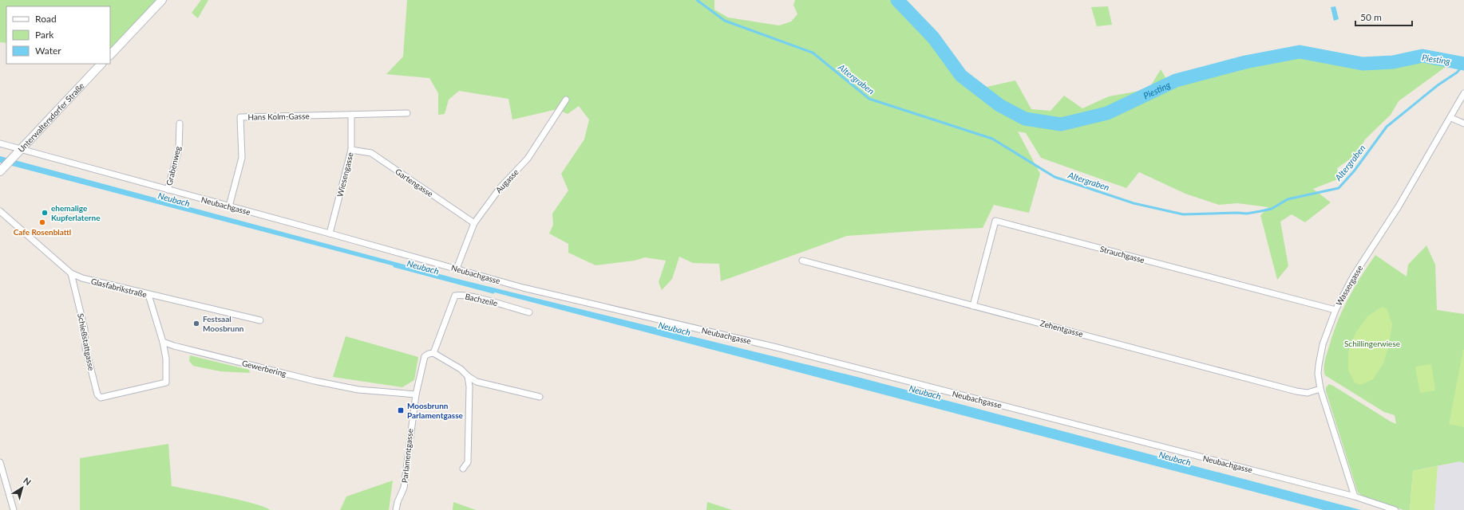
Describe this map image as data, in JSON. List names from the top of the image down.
{
  "streets": {
    "main road": ["Unterwaltersdorfer Straße"],
    "street": [
      "Hans Kolm-Gasse",
      "Grabenweg",
      "Wiesengasse",
      "Augasse",
      "Gartengasse",
      "Neubachgasse",
      "Strauchgasse",
      "Wassergasse",
      "Glasfabrikstraße",
      "Bachzeile",
      "Zehentgasse",
      "Schießstattgasse",
      "Gewerbering",
      "Parlamentgasse"
    ]
  },
  "crossings": [
    ["Hans Kolm-Gasse", "Wiesengasse"],
    ["Hans Kolm-Gasse", "Neubachgasse"],
    ["Unterwaltersdorfer Straße", "Neubachgasse"],
    ["Grabenweg", "Neubachgasse"],
    ["Wiesengasse", "Gartengasse"],
    ["Wiesengasse", "Neubachgasse"],
    ["Augasse", "Gartengasse"],
    ["Augasse", "Neubachgasse"],
    ["Neubachgasse", "Wassergasse"],
    ["Strauchgasse", "Wassergasse"],
    ["Strauchgasse", "Zehentgasse"],
    ["Wassergasse", "Zehentgasse"],
    ["Glasfabrikstraße", "Schießstattgasse"],
    ["Bachzeile", "Parlamentgasse"],
    ["Schießstattgasse", "Gewerbering"],
    ["Gewerbering", "Parlamentgasse"]
  ],
  "water": ["Piesting", "Altergraben", "Neubach"],
  "parks": ["Schillingerwiese"],
  "places": {
    "other": ["ehemalige Kupferlaterne", "Cafe Rosenblattl", "Festsaal Moosbrunn"],
    "transit": ["Moosbrunn Parlamentgasse"]
  },
  "legend": ["Road", "Park", "Water"],
  "scale_bar": "50 m",
  "north": "top right"
}
